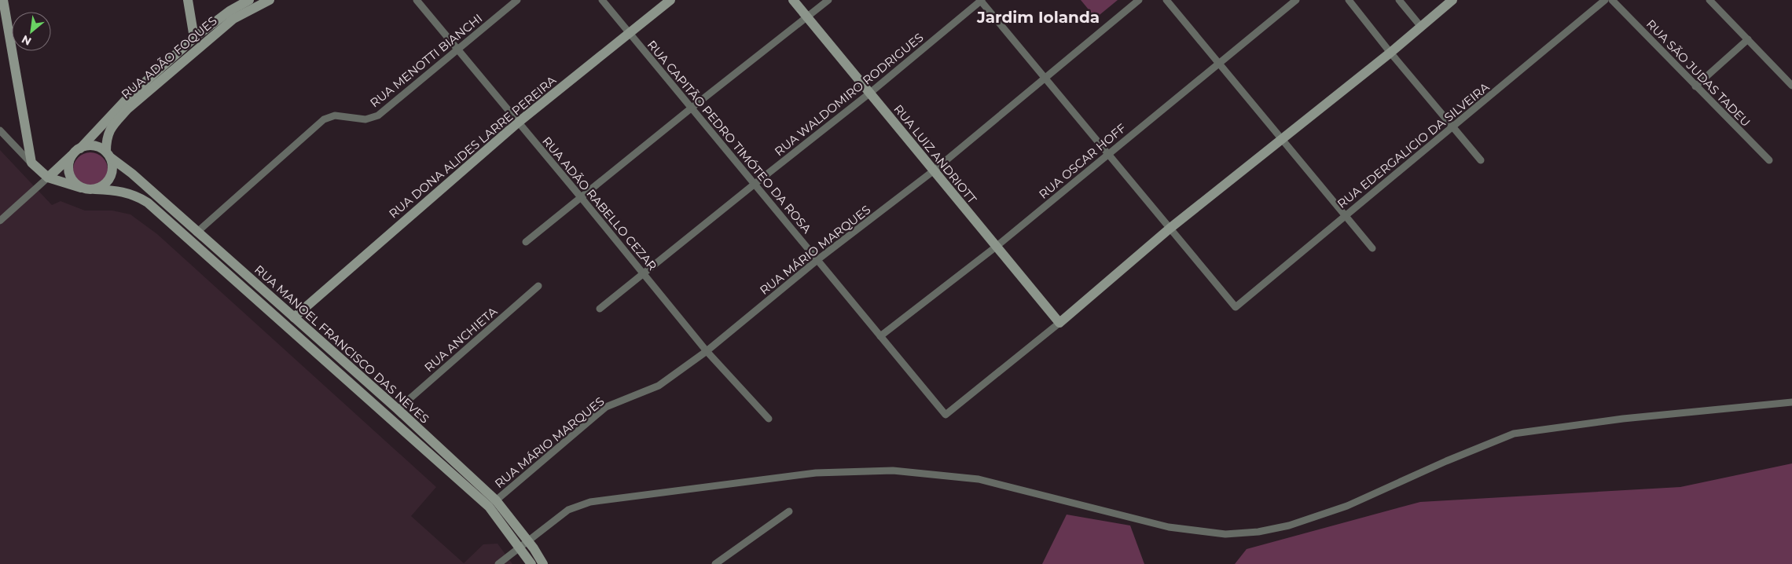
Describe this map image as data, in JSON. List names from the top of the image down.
{
  "streets": {
    "main road": [
      "RUA ADÃO FOQUES",
      "RUA DONA ALIDES LARRE PEREIRA",
      "RUA LUIZ ANDRIOTT",
      "RUA MANOEL FRANCISCO DAS NEVES"
    ],
    "street": [
      "RUA MENOTTI BIANCHI",
      "RUA SÃO JUDAS TADEU",
      "RUA WALDOMIRO RODRIGUES",
      "RUA CAPITÃO PEDRO TIMÓTEO DA ROSA",
      "RUA EDERGALICIO DA SILVEIRA",
      "RUA OSCAR HOFF",
      "RUA ADÃO RABELLO CEZAR",
      "RUA MÁRIO MARQUES",
      "RUA ANCHIETA"
    ]
  },
  "crossings": [
    ["RUA ADÃO FOQUES", "RUA MANOEL FRANCISCO DAS NEVES"],
    ["RUA MENOTTI BIANCHI", "RUA ADÃO RABELLO CEZAR"],
    ["RUA MENOTTI BIANCHI", "RUA MANOEL FRANCISCO DAS NEVES"],
    ["RUA WALDOMIRO RODRIGUES", "RUA CAPITÃO PEDRO TIMÓTEO DA ROSA"],
    ["RUA WALDOMIRO RODRIGUES", "RUA LUIZ ANDRIOTT"],
    ["RUA WALDOMIRO RODRIGUES", "RUA ADÃO RABELLO CEZAR"],
    ["RUA CAPITÃO PEDRO TIMÓTEO DA ROSA", "RUA DONA ALIDES LARRE PEREIRA"],
    ["RUA CAPITÃO PEDRO TIMÓTEO DA ROSA", "RUA LUIZ ANDRIOTT"],
    ["RUA CAPITÃO PEDRO TIMÓTEO DA ROSA", "RUA OSCAR HOFF"],
    ["RUA CAPITÃO PEDRO TIMÓTEO DA ROSA", "RUA MÁRIO MARQUES"],
    ["RUA DONA ALIDES LARRE PEREIRA", "RUA ADÃO RABELLO CEZAR"],
    ["RUA DONA ALIDES LARRE PEREIRA", "RUA MANOEL FRANCISCO DAS NEVES"],
    ["RUA LUIZ ANDRIOTT", "RUA OSCAR HOFF"],
    ["RUA LUIZ ANDRIOTT", "RUA MÁRIO MARQUES"],
    ["RUA ADÃO RABELLO CEZAR", "RUA MÁRIO MARQUES"],
    ["RUA MÁRIO MARQUES", "RUA MANOEL FRANCISCO DAS NEVES"],
    ["RUA ANCHIETA", "RUA MANOEL FRANCISCO DAS NEVES"]
  ],
  "districts": ["Jardim Iolanda"],
  "north": "bottom left"
}
